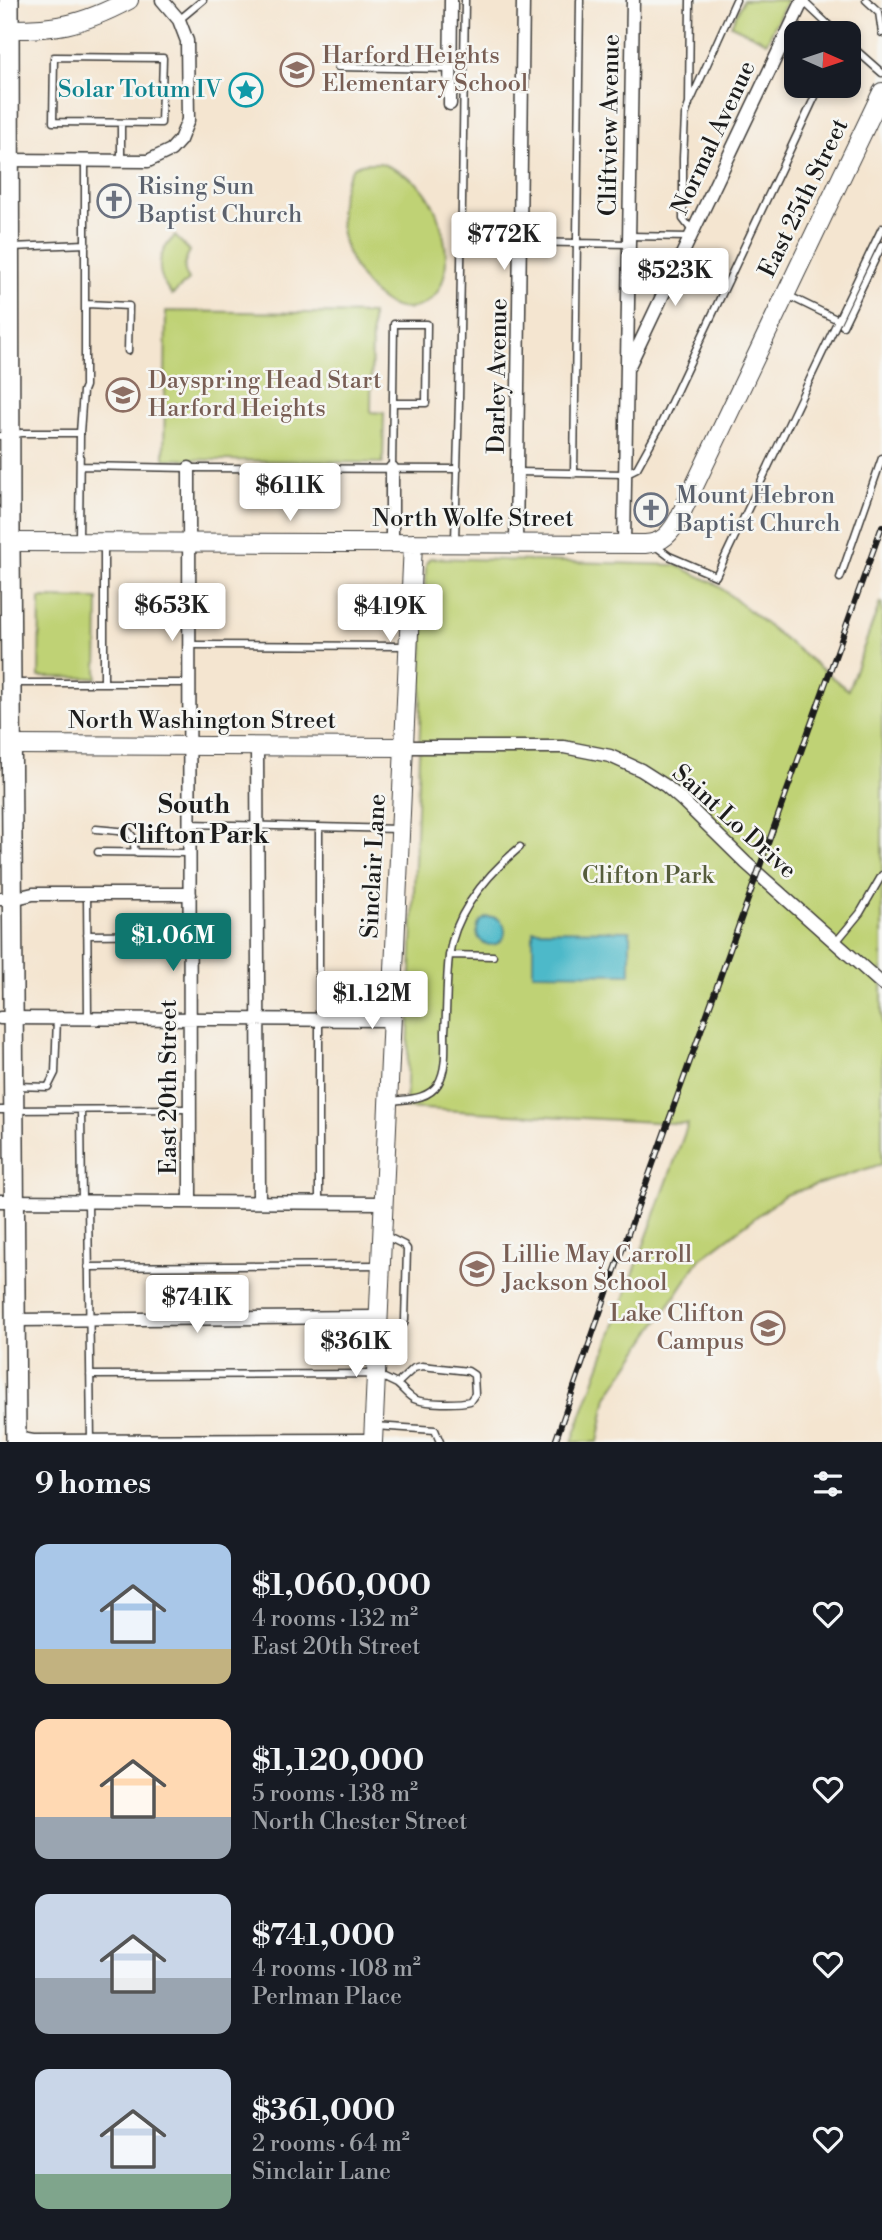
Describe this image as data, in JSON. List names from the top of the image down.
{
  "streets": {
    "main road": [
      "East 25th Street",
      "North Wolfe Street",
      "North Washington Street",
      "Sinclair Lane"
    ],
    "street": [
      "Cliftview Avenue",
      "Normal Avenue",
      "Darley Avenue",
      "Saint Lo Drive",
      "East 20th Street"
    ]
  },
  "crossings": [
    ["Cliftview Avenue", "Normal Avenue"],
    ["Cliftview Avenue", "North Wolfe Street"],
    ["East 25th Street", "North Wolfe Street"],
    ["Darley Avenue", "North Wolfe Street"],
    ["North Wolfe Street", "Sinclair Lane"],
    ["North Wolfe Street", "East 20th Street"],
    ["North Washington Street", "Saint Lo Drive"],
    ["North Washington Street", "Sinclair Lane"],
    ["North Washington Street", "East 20th Street"],
    ["Saint Lo Drive", "Sinclair Lane"]
  ],
  "districts": ["South Clifton Park"],
  "parks": ["Clifton Park"],
  "places": {
    "school or university": [
      "Harford Heights Elementary School",
      "Dayspring Head Start Harford Heights",
      "Lillie May Carroll Jackson School",
      "Lake Clifton Campus"
    ],
    "place": ["Solar Totum IV"],
    "church": ["Rising Sun Baptist Church", "Mount Hebron Baptist Church"]
  },
  "north": "right",
  "page": {
    "price": [
      "$772K",
      "$523K",
      "$611K",
      "$653K",
      "$419K",
      "$1.06M",
      "$1.12M",
      "$741K",
      "$361K"
    ],
    "heading": "9 homes",
    "list": [
      {
        "name": "$1,060,000",
        "note": "4 rooms · 132 m² · East 20th Street"
      },
      {
        "name": "$1,120,000",
        "note": "5 rooms · 138 m² · North Chester Street"
      },
      {
        "name": "$741,000",
        "note": "4 rooms · 108 m² · Perlman Place"
      },
      {
        "name": "$361,000",
        "note": "2 rooms · 64 m² · Sinclair Lane"
      }
    ]
  }
}
